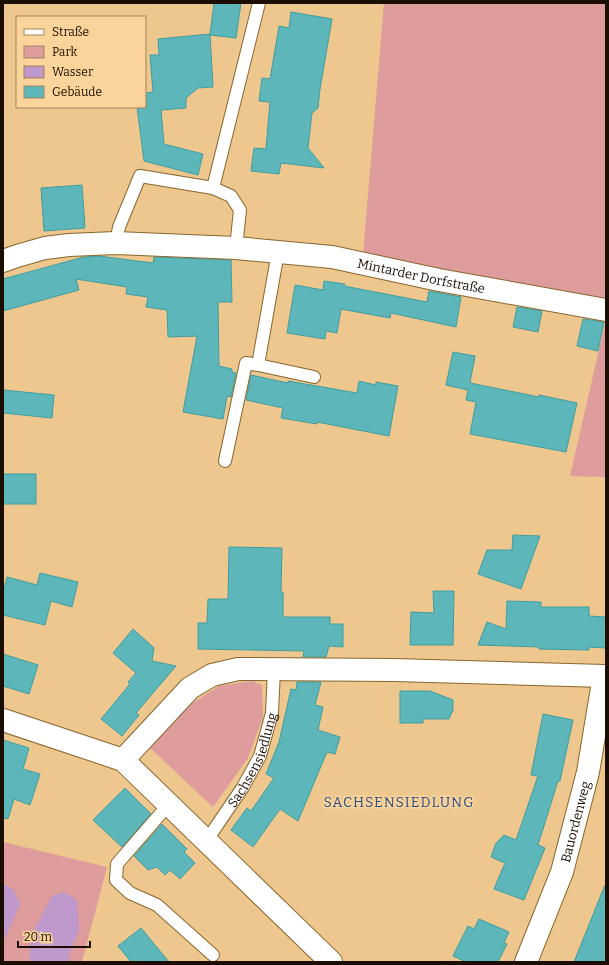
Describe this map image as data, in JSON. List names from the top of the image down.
{
  "streets": {
    "street": ["Mintarder Dorfstraße", "Bauordenweg"],
    "lane": ["Sachsensiedlung"]
  },
  "crossings": [
    ["Sachsensiedlung", "Bauordenweg"]
  ],
  "districts": ["SACHSENSIEDLUNG"],
  "legend": [
    "Straße",
    "Park",
    "Wasser",
    "Gebäude"
  ],
  "scale_bar": "20 m"
}
